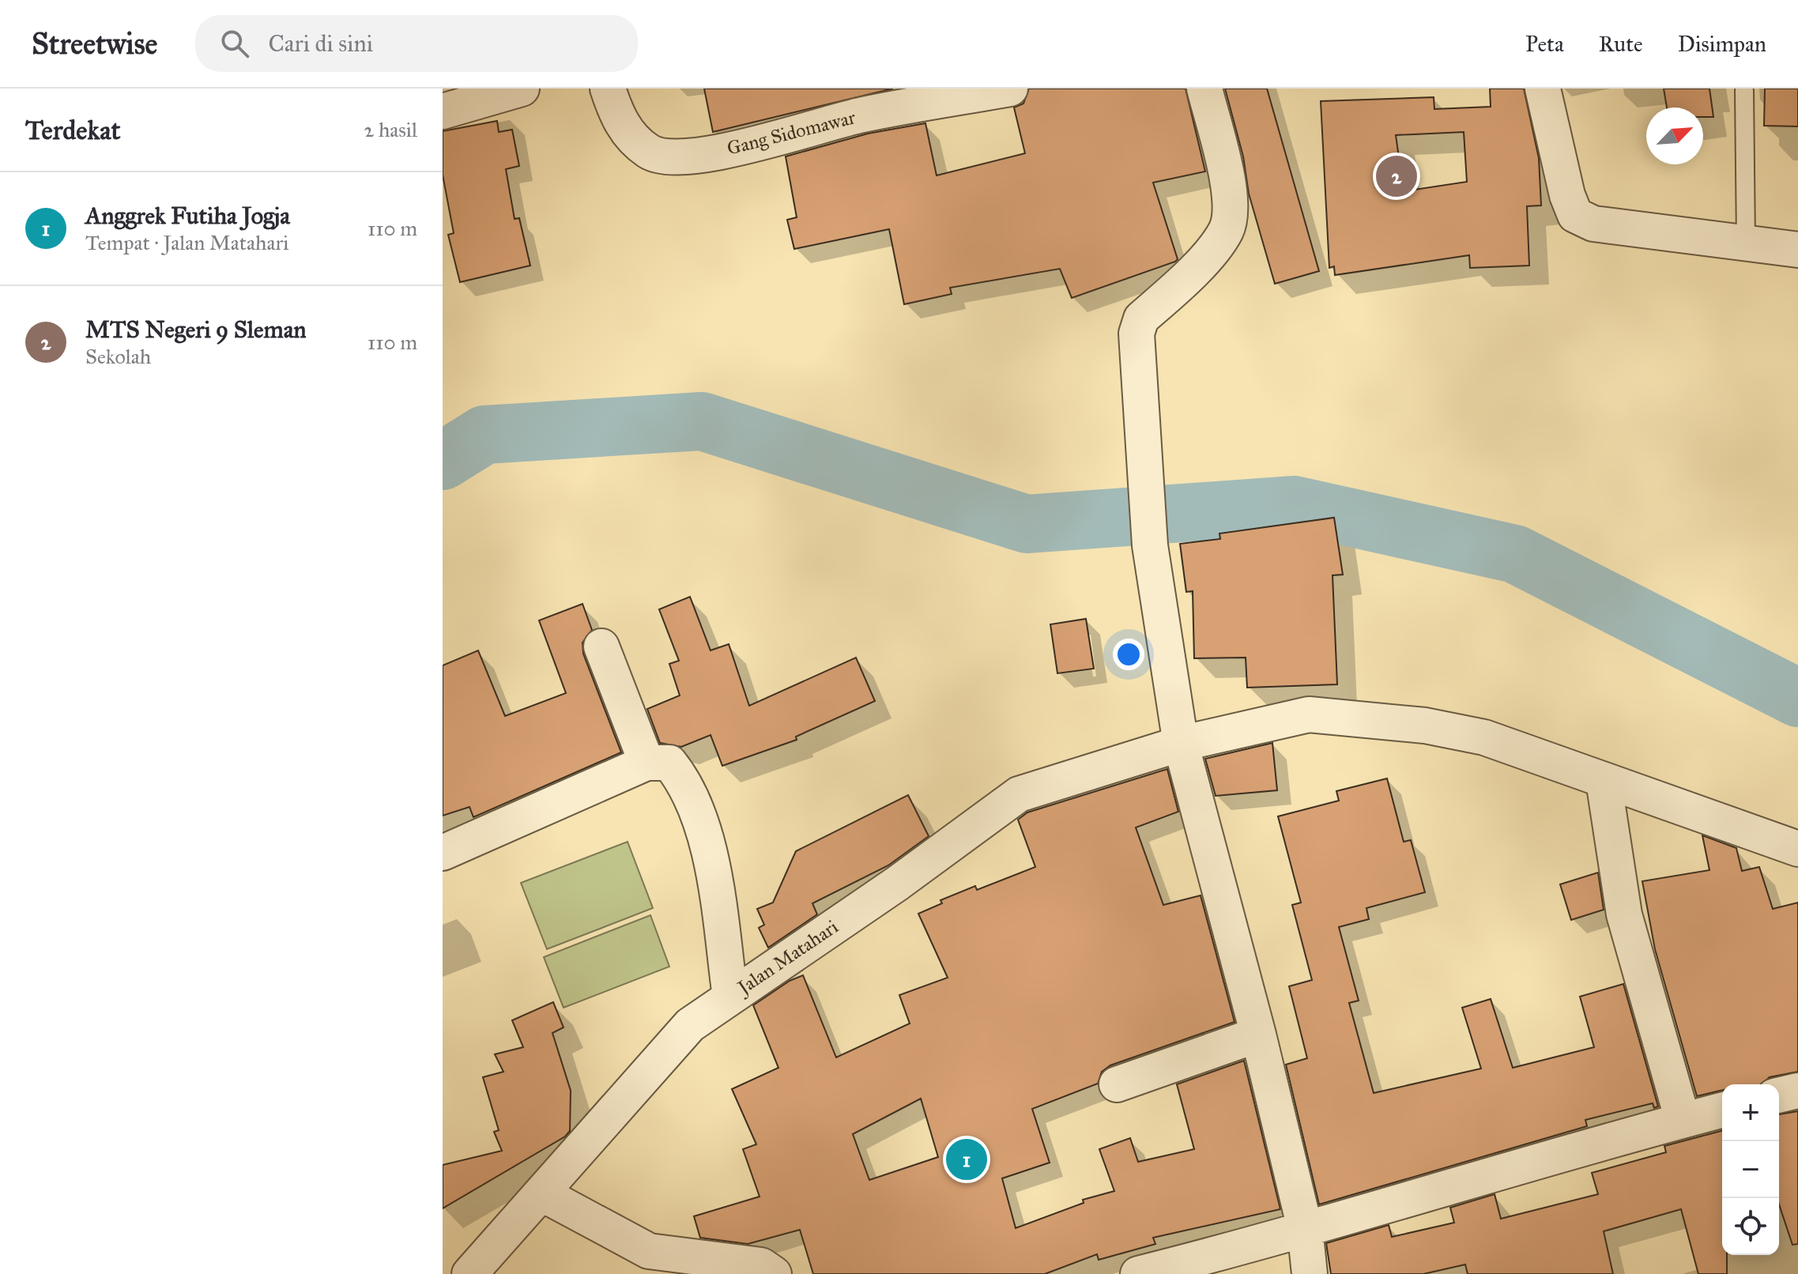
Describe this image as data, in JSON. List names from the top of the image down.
{
  "streets": {
    "street": ["Gang Sidomawar", "Jalan Matahari"]
  },
  "north": "top right",
  "page": {
    "header": "Streetwise",
    "search": "Cari di sini",
    "nav": ["Peta", "Rute", "Disimpan"],
    "heading": ["Terdekat", "2 hasil"],
    "pins": ["2", "1"],
    "list": [
      {
        "mark": "1",
        "name": "Anggrek Futiha Jogja",
        "note": "Tempat · Jalan Matahari",
        "value": "110 m"
      },
      {
        "mark": "2",
        "name": "MTS Negeri 9 Sleman",
        "note": "Sekolah",
        "value": "110 m"
      }
    ],
    "map_buttons": ["+", "−"]
  }
}
